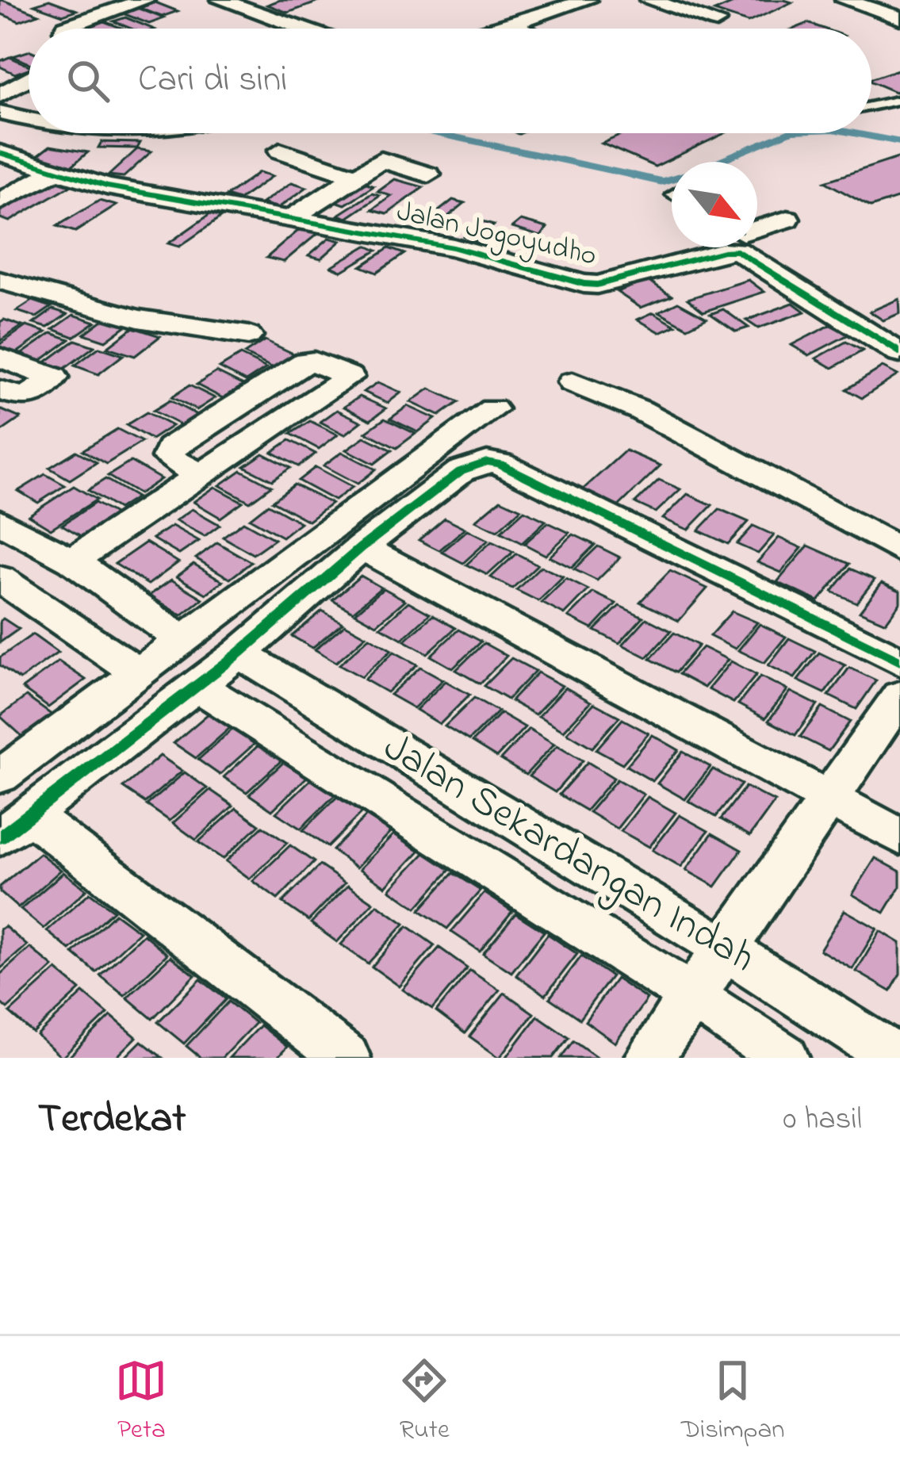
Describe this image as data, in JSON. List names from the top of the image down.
{
  "streets": {
    "street": ["Jalan Jogoyudho", "Jalan Sekardangan Indah"]
  },
  "north": "bottom right",
  "page": {
    "search": "Cari di sini",
    "heading": ["Terdekat", "0 hasil"],
    "nav": ["Peta", "Rute", "Disimpan"]
  }
}
